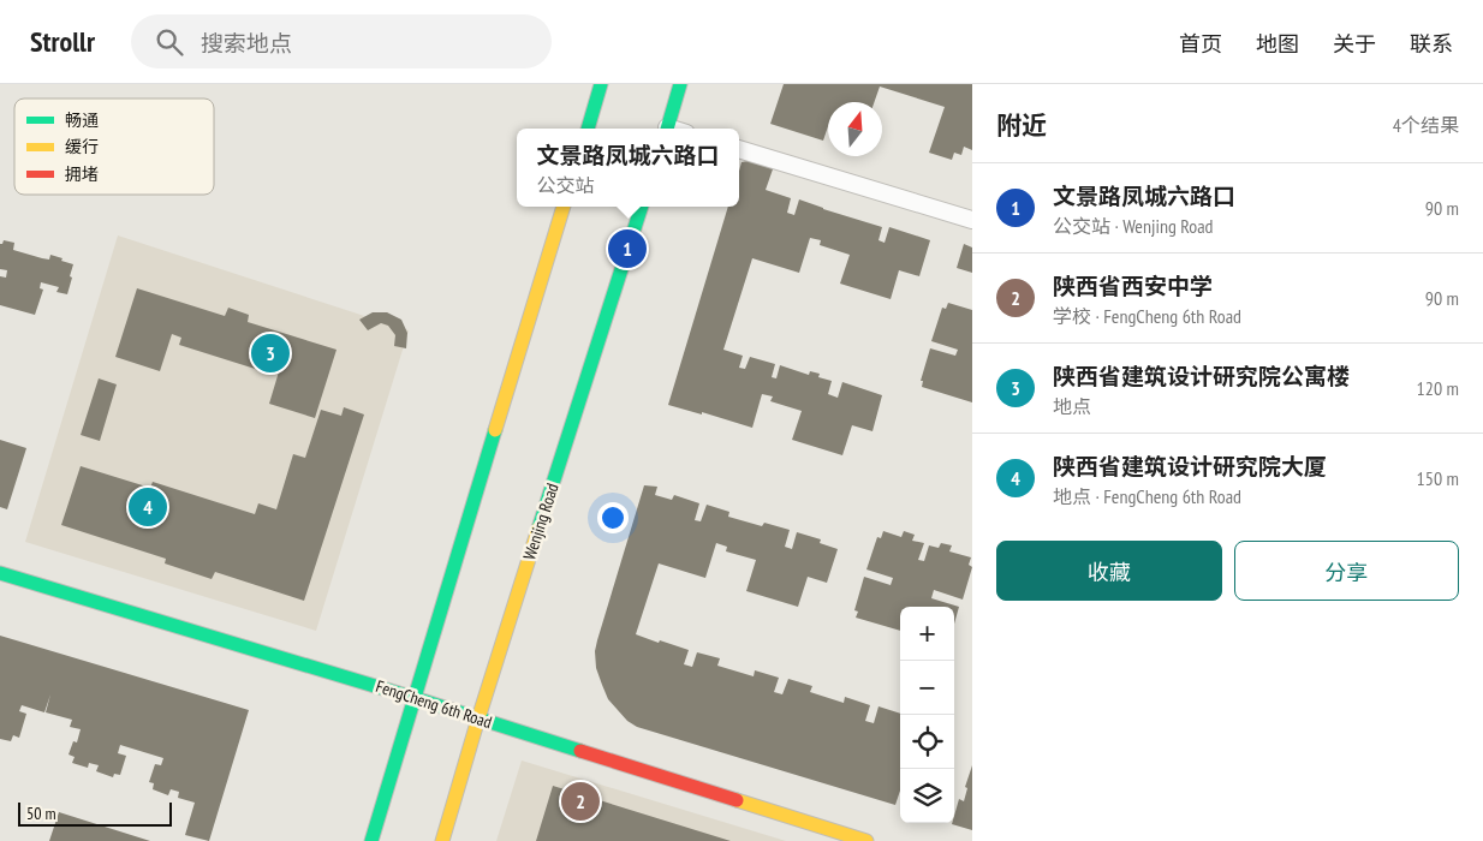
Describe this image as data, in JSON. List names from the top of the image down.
{
  "streets": {
    "main road": ["Wenjing Road", "FengCheng 6th Road"]
  },
  "crossings": [
    ["Wenjing Road", "FengCheng 6th Road"]
  ],
  "legend": ["畅通", "缓行", "拥堵"],
  "scale_bar": "50 m",
  "north": "top",
  "page": {
    "header": "Strollr",
    "search": "搜索地点",
    "nav": [
      "首页",
      "地图",
      "关于",
      "联系"
    ],
    "heading": ["附近", "4个结果"],
    "popup": ["文景路凤城六路口", "公交站"],
    "list": [
      {
        "mark": "1",
        "name": "文景路凤城六路口",
        "note": "公交站 · Wenjing Road",
        "value": "90 m"
      },
      {
        "mark": "2",
        "name": "陕西省西安中学",
        "note": "学校 · FengCheng 6th Road",
        "value": "90 m"
      },
      {
        "mark": "3",
        "name": "陕西省建筑设计研究院公寓楼",
        "note": "地点",
        "value": "120 m"
      },
      {
        "mark": "4",
        "name": "陕西省建筑设计研究院大厦",
        "note": "地点 · FengCheng 6th Road",
        "value": "150 m"
      }
    ],
    "pins": [
      "1",
      "3",
      "4",
      "2"
    ],
    "buttons": ["收藏", "分享"],
    "map_buttons": ["+", "−"],
    "scale": "50 m"
  }
}
